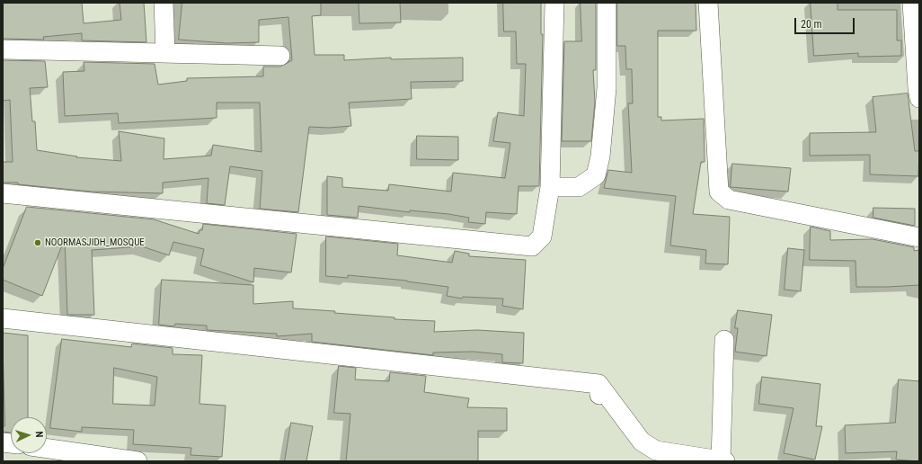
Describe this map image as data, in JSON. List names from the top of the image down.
{
  "places": ["NOORMASJIDH_MOSQUE"],
  "scale_bar": "20 m",
  "north": "right"
}
